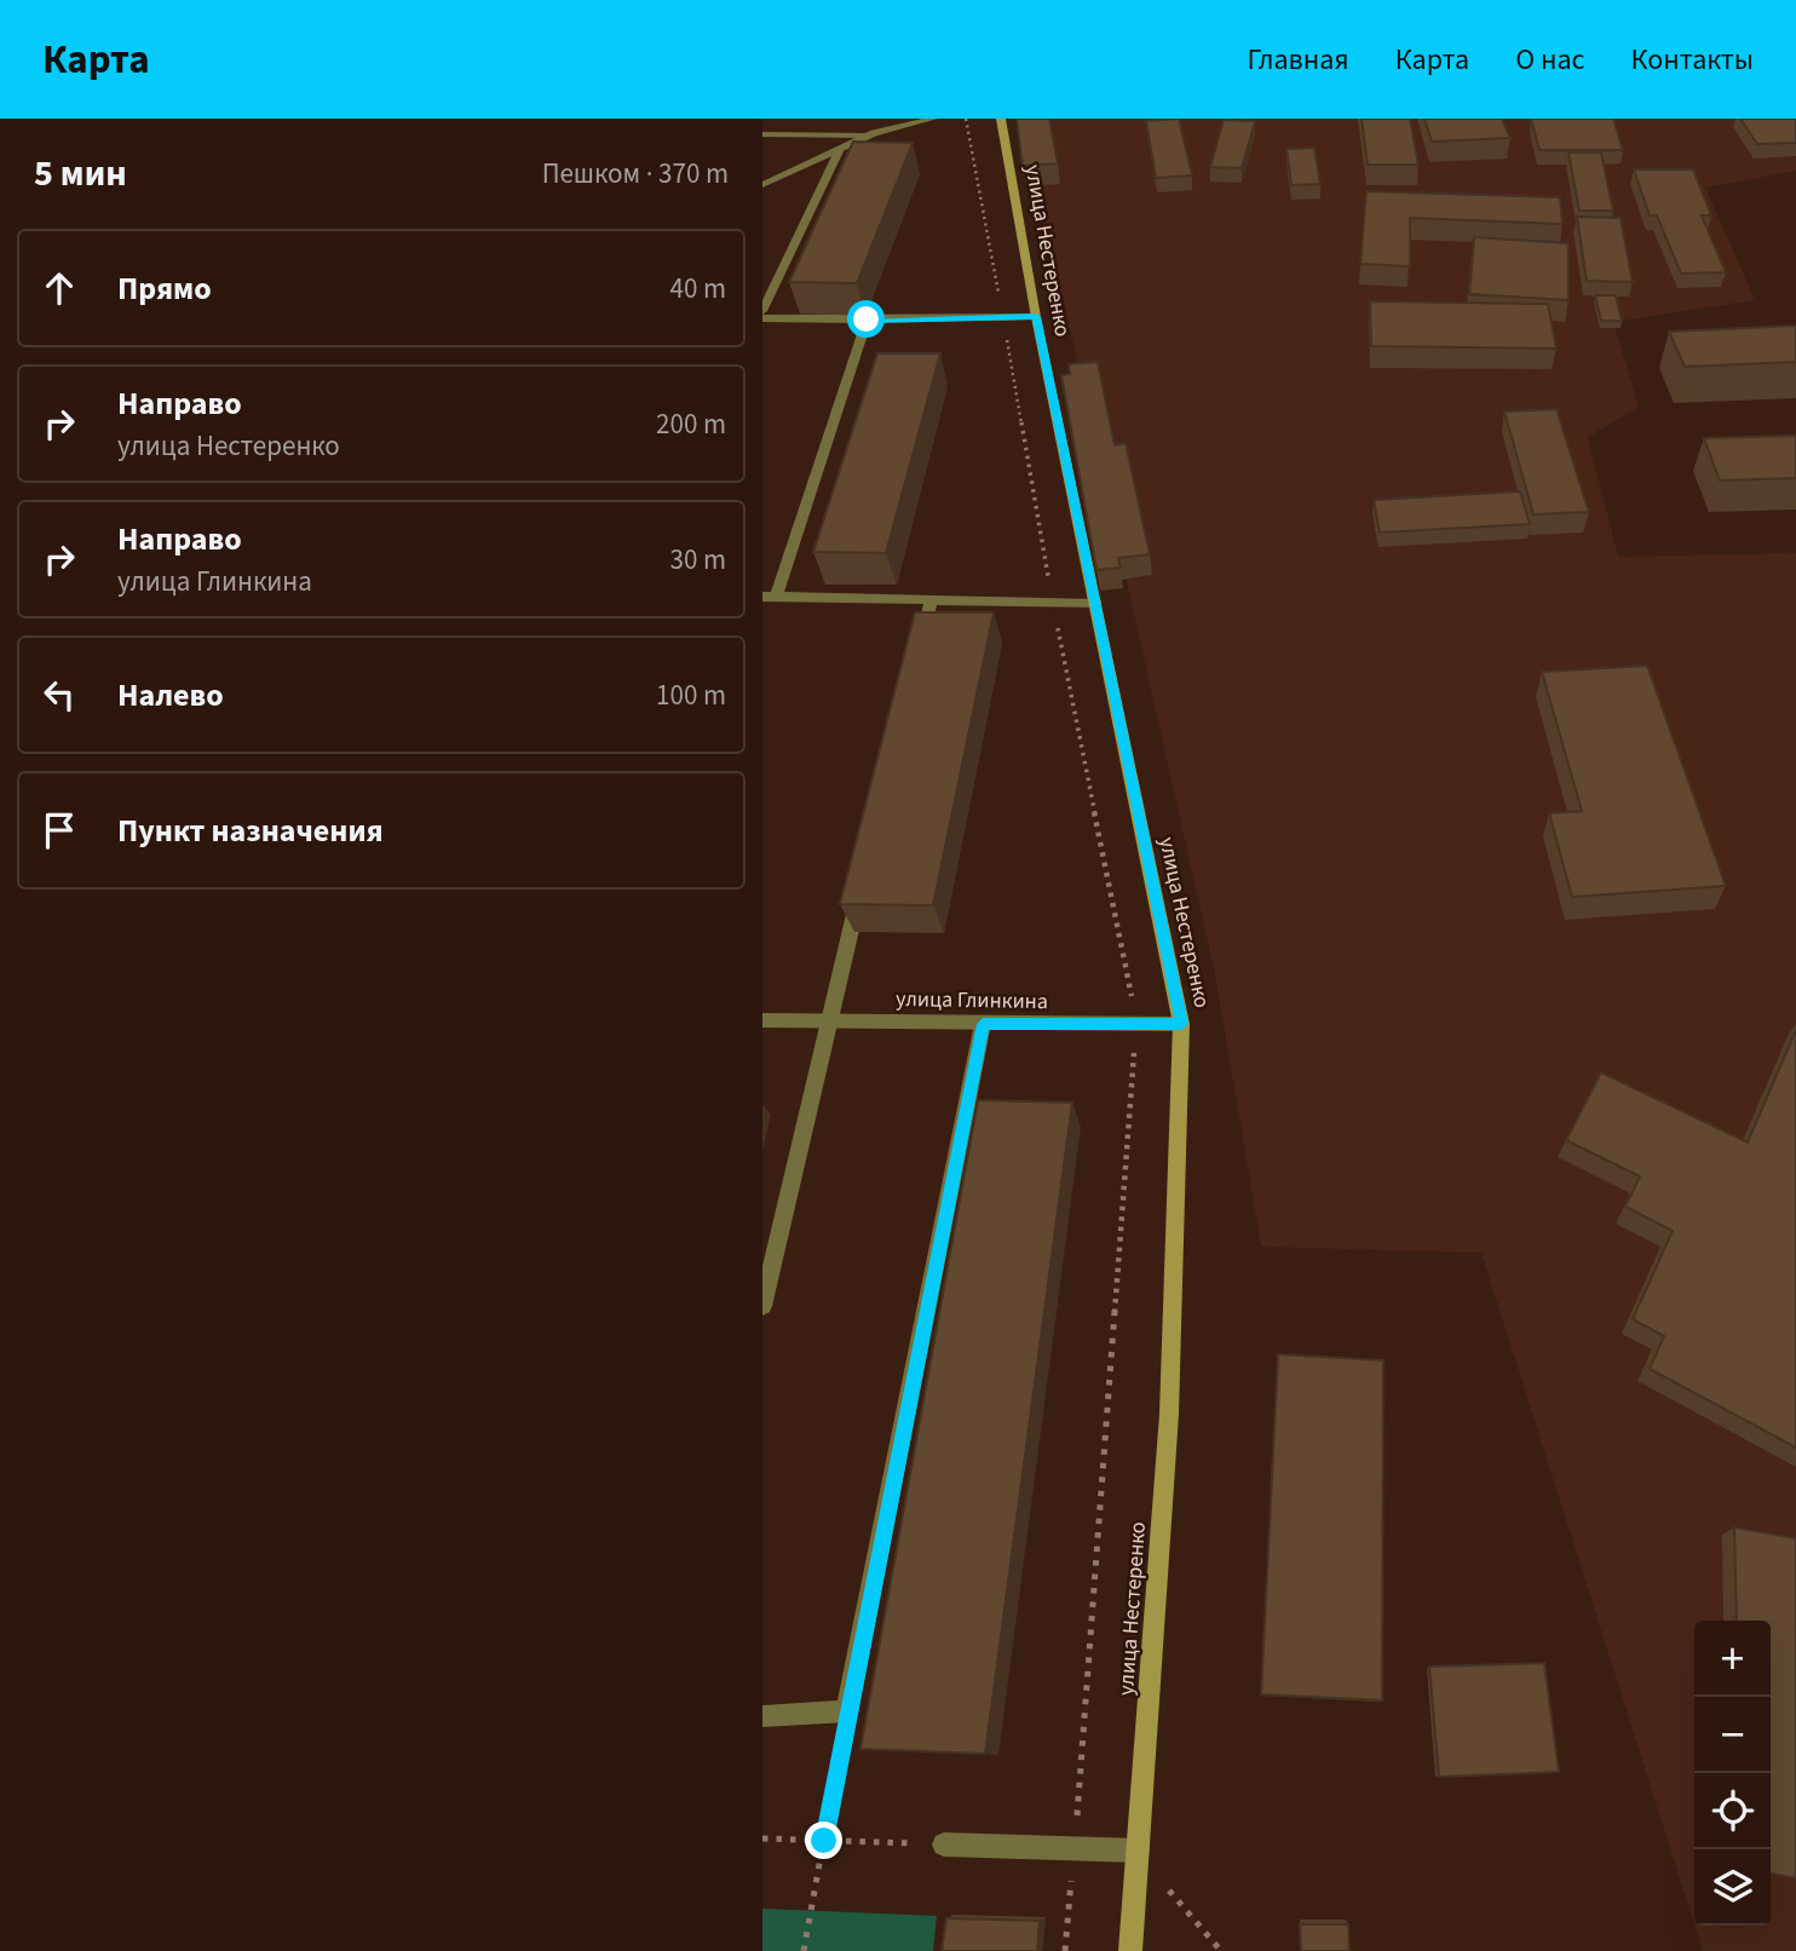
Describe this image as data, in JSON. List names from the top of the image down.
{
  "streets": {
    "street": ["улица Нестеренко", "улица Глинкина"]
  },
  "crossings": [
    ["улица Нестеренко", "улица Глинкина"]
  ],
  "page": {
    "header": "Карта",
    "nav": [
      "Главная",
      "Карта",
      "О нас",
      "Контакты"
    ],
    "heading": ["5 мин", "Пешком · 370 m"],
    "list": [
      ["Прямо", "40 m"],
      ["Направо", "улица Нестеренко", "200 m"],
      ["Направо", "улица Глинкина", "30 m"],
      ["Налево", "100 m"],
      "Пункт назначения"
    ],
    "map_buttons": ["+", "−"]
  }
}
